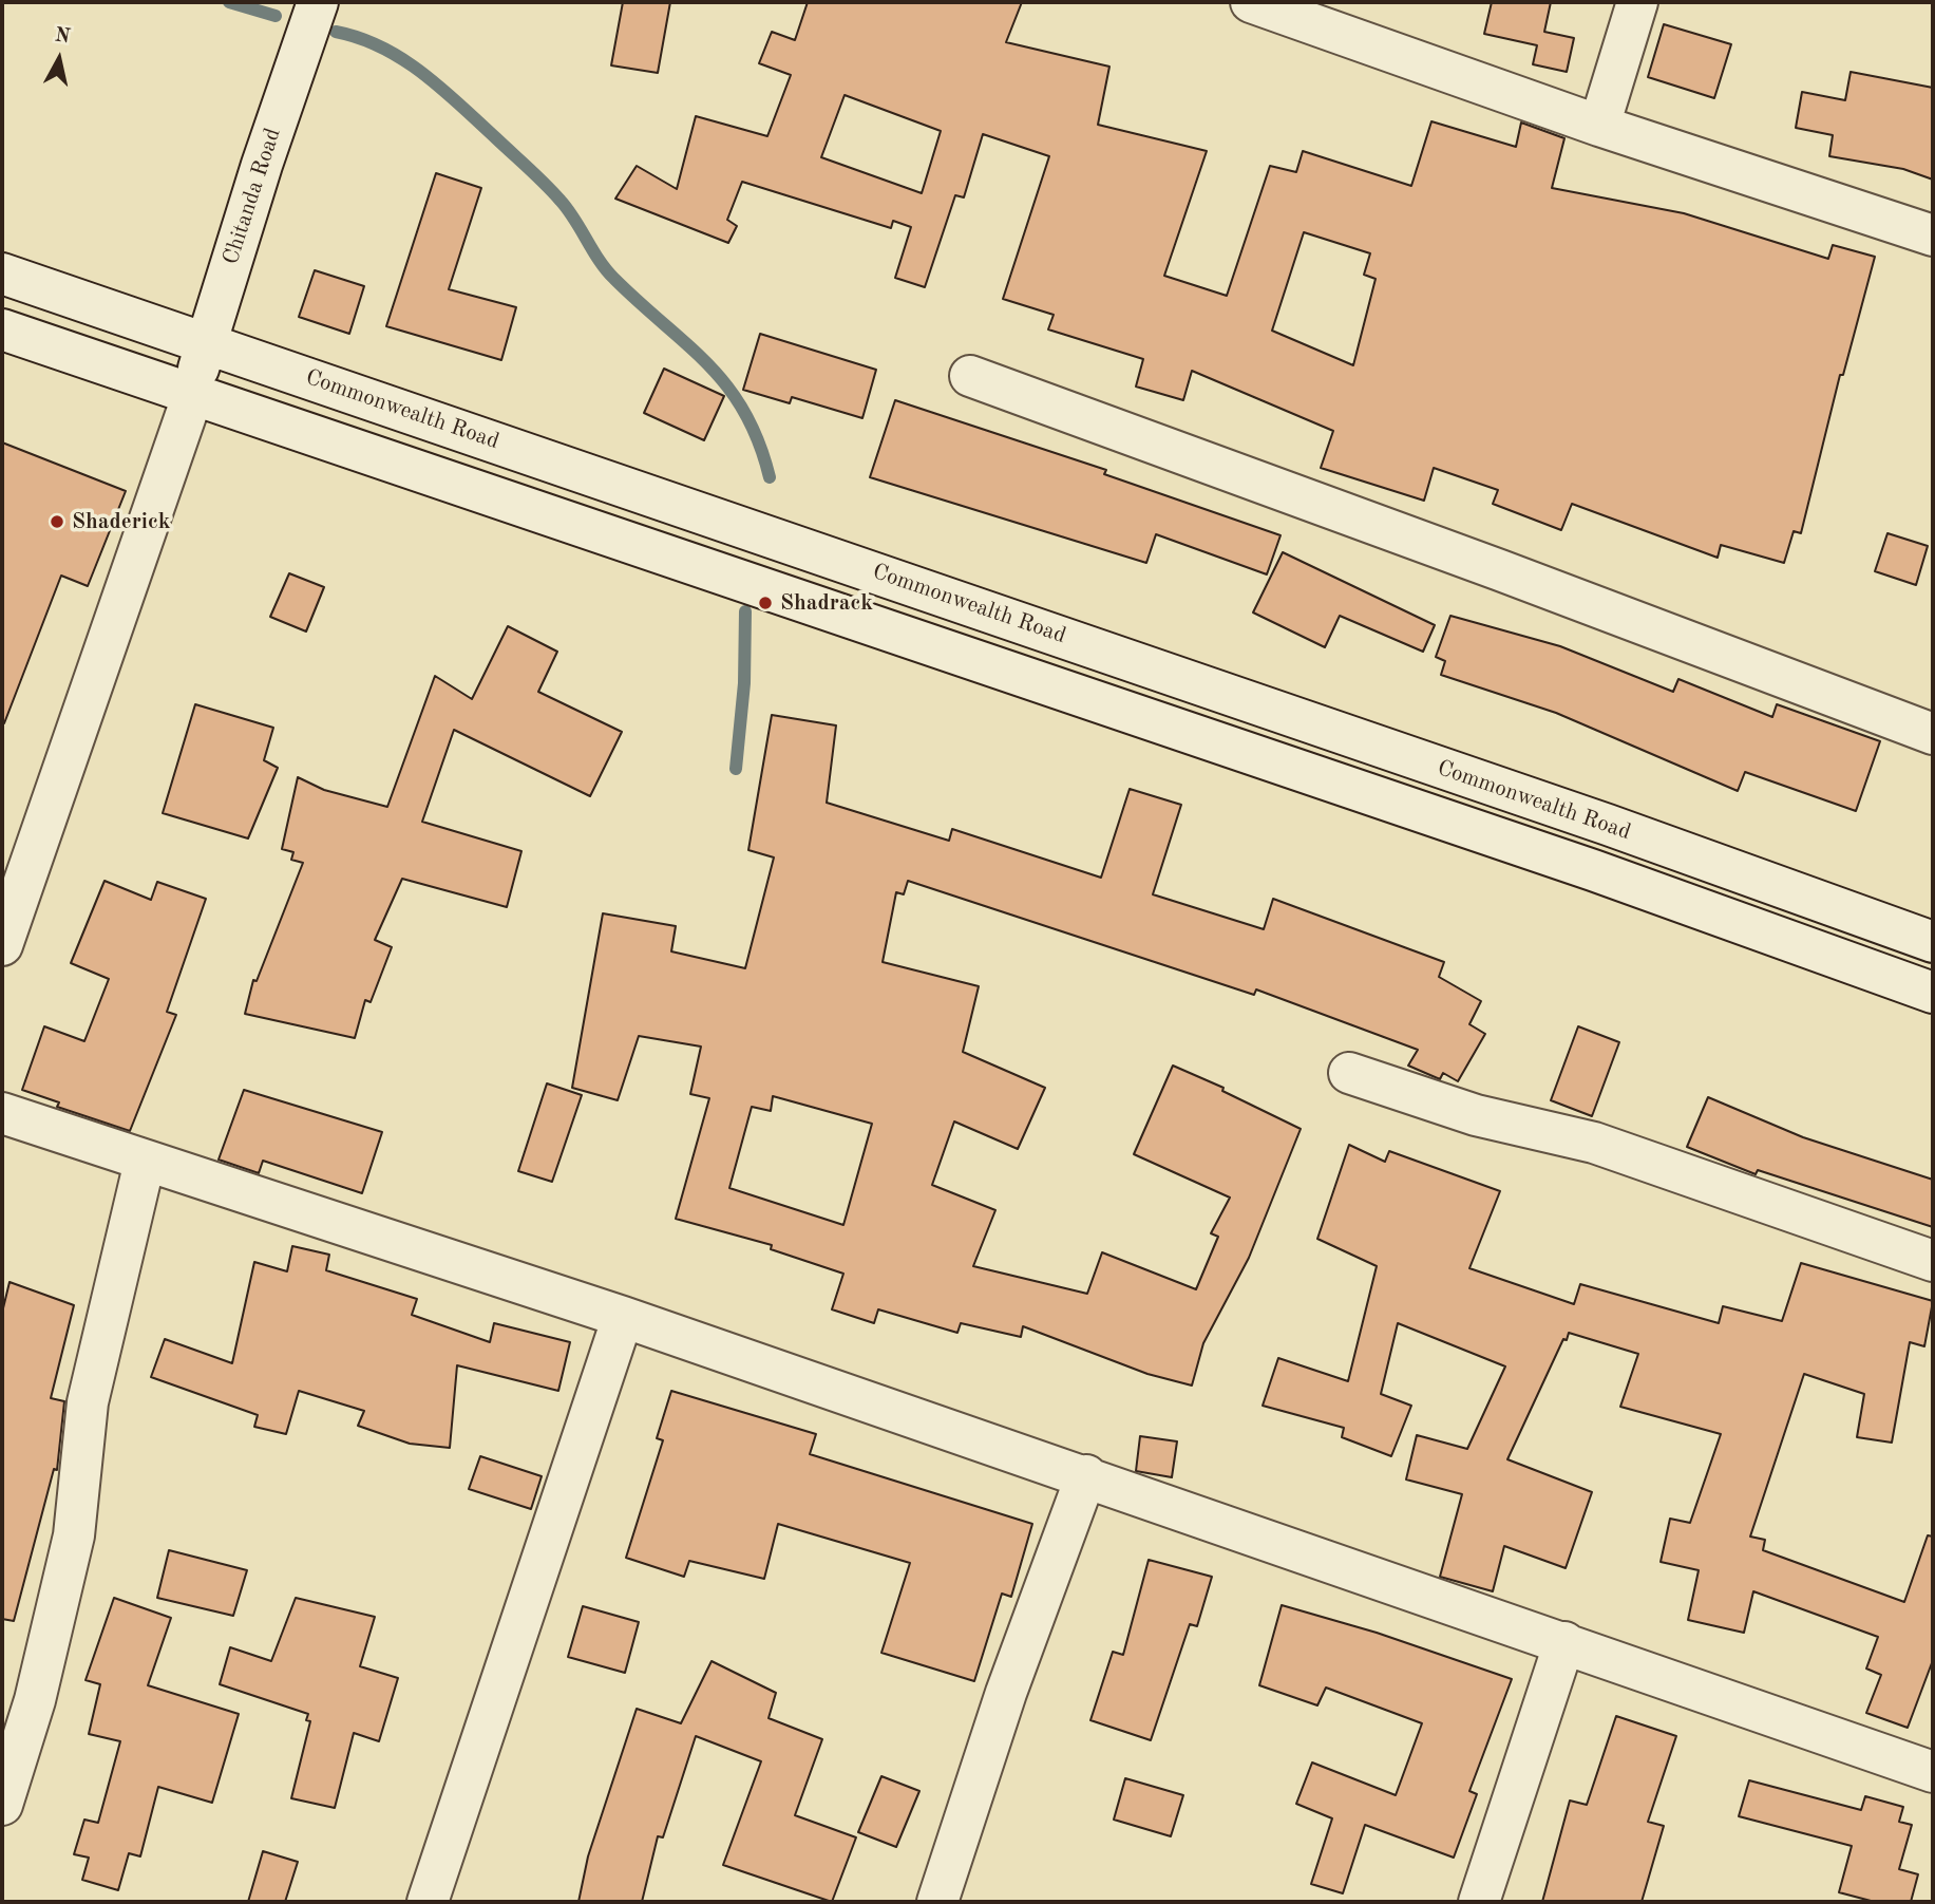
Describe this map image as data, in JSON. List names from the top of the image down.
{
  "streets": {
    "street": ["Chitanda Road", "Commonwealth Road"]
  },
  "crossings": [
    ["Chitanda Road", "Commonwealth Road"]
  ],
  "places": ["Shaderick", "Shadrack"],
  "north": "top"
}
